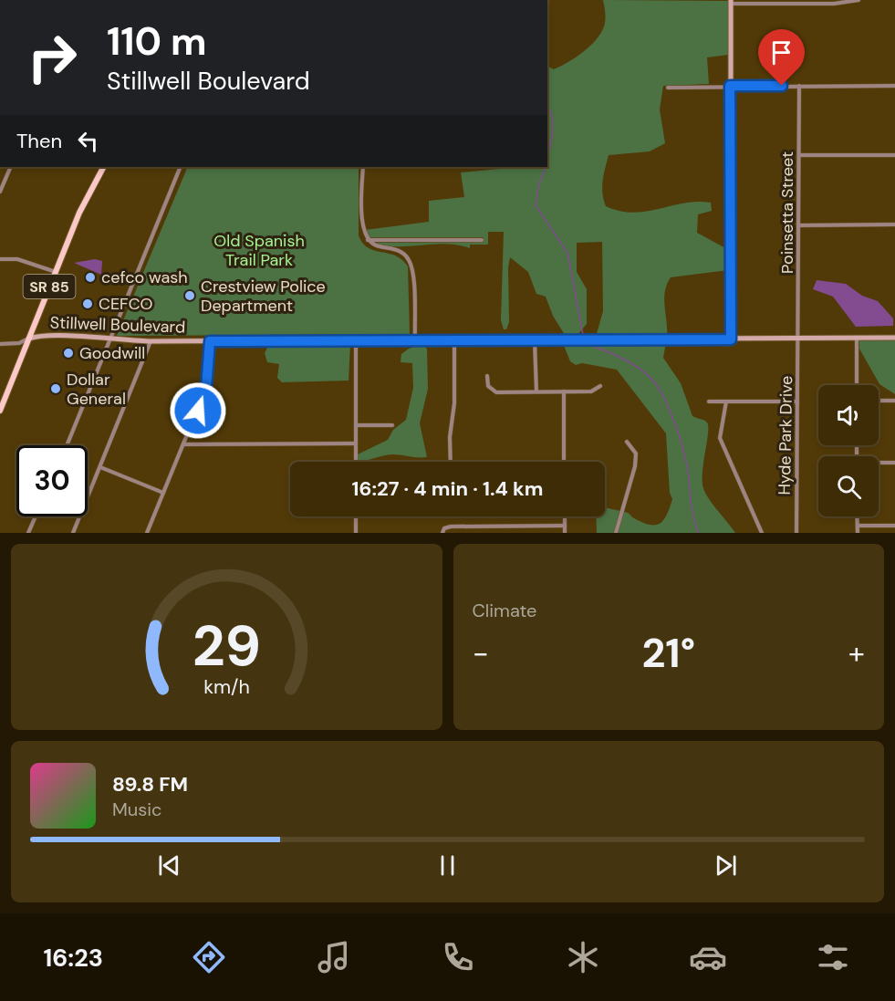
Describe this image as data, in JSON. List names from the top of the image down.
{
  "streets": {
    "main road": ["SR 85"],
    "street": ["Poinsetta Street", "Stillwell Boulevard", "Hyde Park Drive"]
  },
  "crossings": [
    ["Poinsetta Street", "Stillwell Boulevard"],
    ["Poinsetta Street", "Hyde Park Drive"],
    ["SR 85", "Stillwell Boulevard"],
    ["Stillwell Boulevard", "Hyde Park Drive"]
  ],
  "parks": ["Old Spanish Trail Park"],
  "places": [
    "cefco wash",
    "Crestview Police Department",
    "CEFCO",
    "Goodwill",
    "Dollar General"
  ],
  "page": {
    "turn": ["110 m", "Stillwell Boulevard"],
    "then": "Then",
    "limit": "30",
    "trip": "16:27 · 4 min · 1.4 km",
    "tile": "Climate",
    "heat": ["−", "21°", "+"],
    "song": ["89.8 FM", "Music"],
    "tabs": "16:23",
    "gauge": ["29", "km/h"]
  }
}
